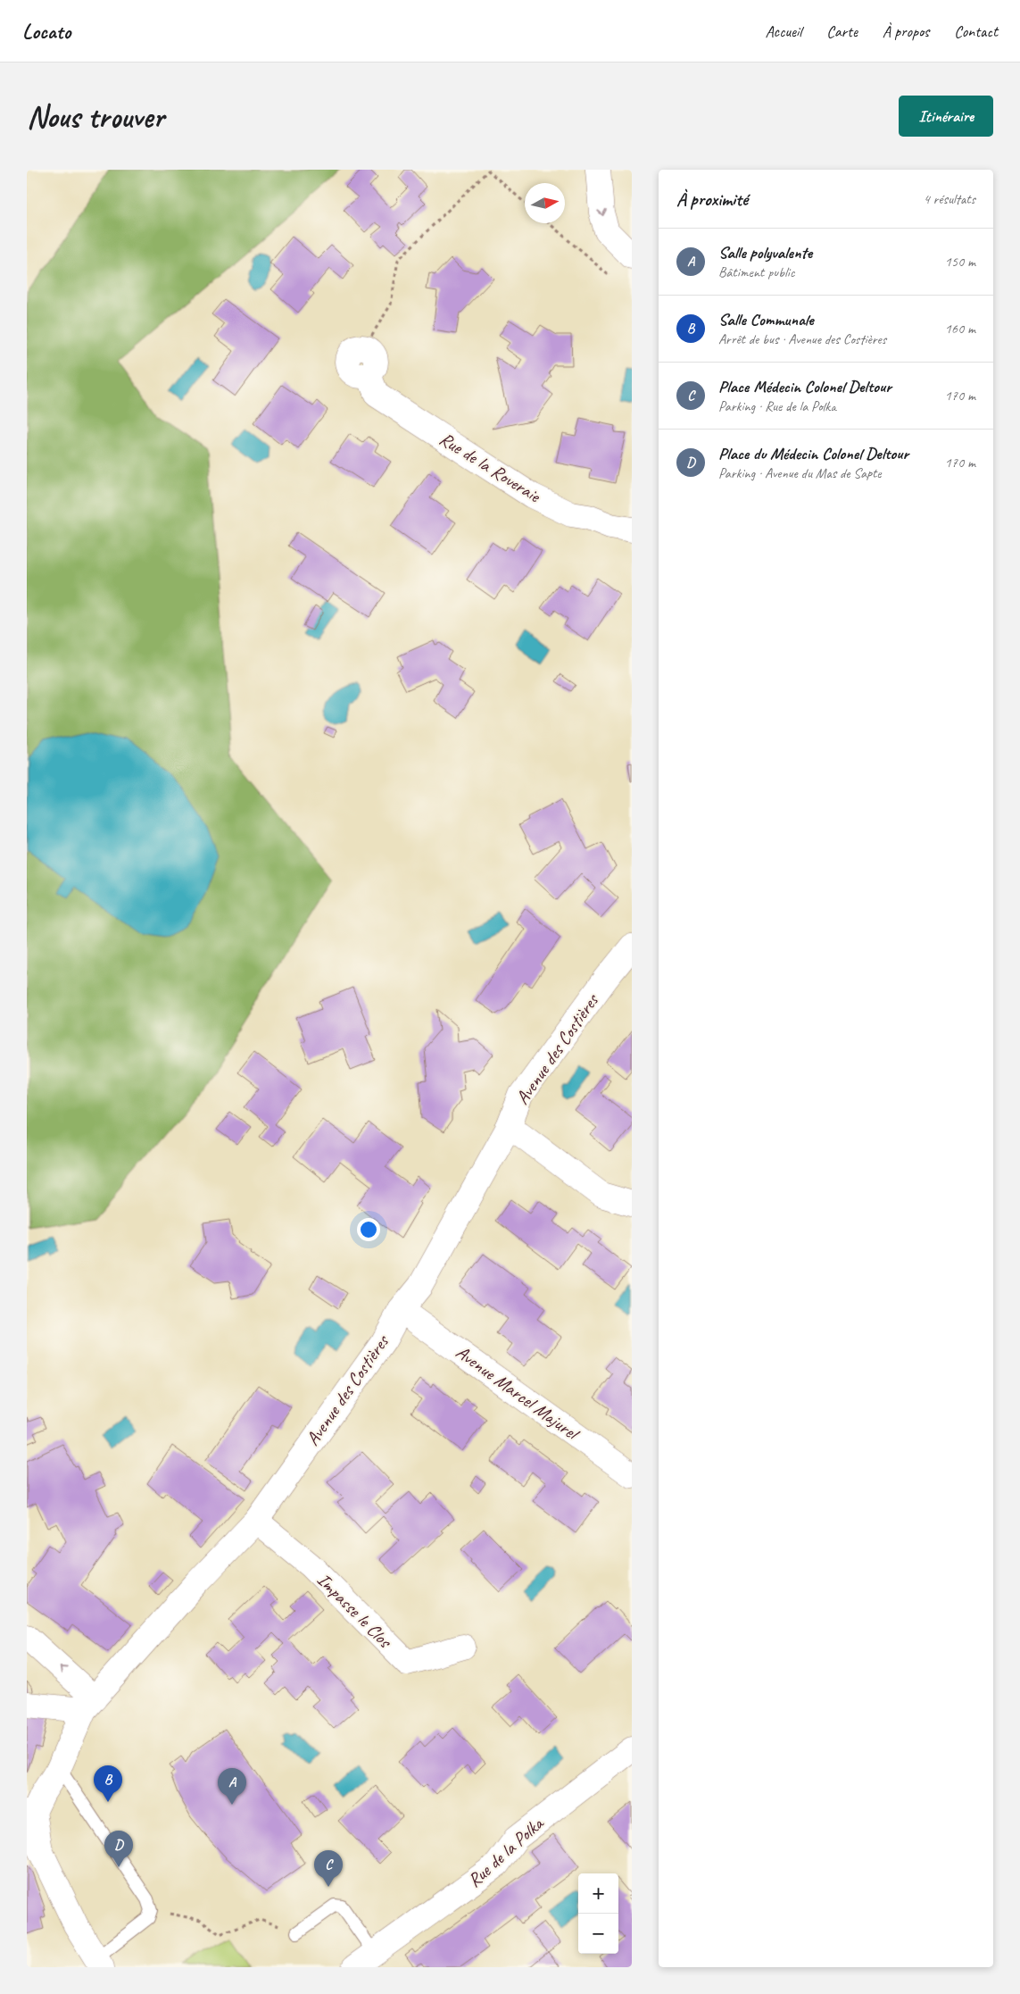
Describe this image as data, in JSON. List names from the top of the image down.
{
  "streets": {
    "street": [
      "Rue de la Roveraie",
      "Avenue des Costières",
      "Avenue Marcel Majurel",
      "Impasse le Clos",
      "Rue de la Polka"
    ]
  },
  "crossings": [
    ["Avenue des Costières", "Avenue Marcel Majurel"],
    ["Avenue des Costières", "Impasse le Clos"]
  ],
  "north": "right",
  "page": {
    "header": "Locato",
    "nav": [
      "Accueil",
      "Carte",
      "À propos",
      "Contact"
    ],
    "buttons": "Itinéraire",
    "title": "Nous trouver",
    "heading": ["À proximité", "4 résultats"],
    "list": [
      {
        "mark": "A",
        "name": "Salle polyvalente",
        "note": "Bâtiment public",
        "value": "150 m"
      },
      {
        "mark": "B",
        "name": "Salle Communale",
        "note": "Arrêt de bus · Avenue des Costières",
        "value": "160 m"
      },
      {
        "mark": "C",
        "name": "Place Médecin Colonel Deltour",
        "note": "Parking · Rue de la Polka",
        "value": "170 m"
      },
      {
        "mark": "D",
        "name": "Place du Médecin Colonel Deltour",
        "note": "Parking · Avenue du Mas de Sapte",
        "value": "170 m"
      }
    ],
    "pins": [
      "B",
      "A",
      "D",
      "C"
    ],
    "map_buttons": ["+", "−"]
  }
}
